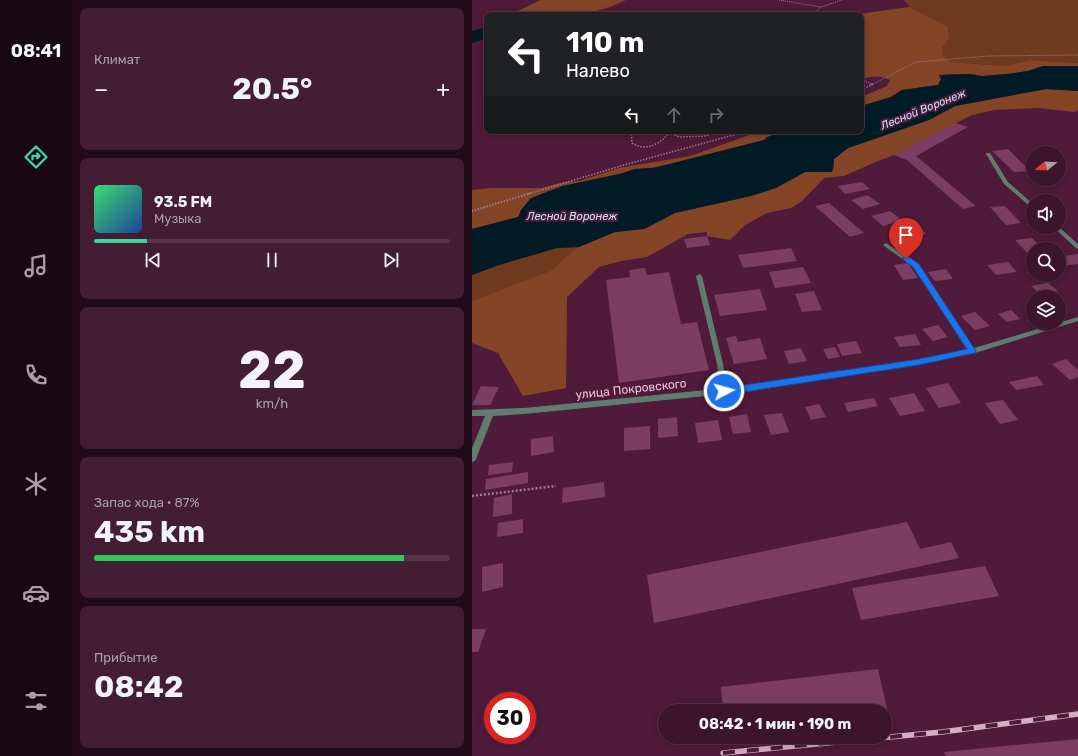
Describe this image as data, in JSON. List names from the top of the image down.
{
  "streets": {
    "street": ["улица Покровского"]
  },
  "water": ["Лесной Воронеж"],
  "north": "left",
  "page": {
    "tabs": "08:41",
    "tile": [
      "Климат",
      ["22", "km/h"],
      ["Запас хода · 87%", "435 km"],
      ["Прибытие", "08:42"]
    ],
    "turn": ["110 m", "Налево"],
    "heat": ["−", "20.5°", "+"],
    "song": ["93.5 FM", "Музыка"],
    "limit": "30",
    "trip": "08:42 · 1 мин · 190 m"
  }
}
